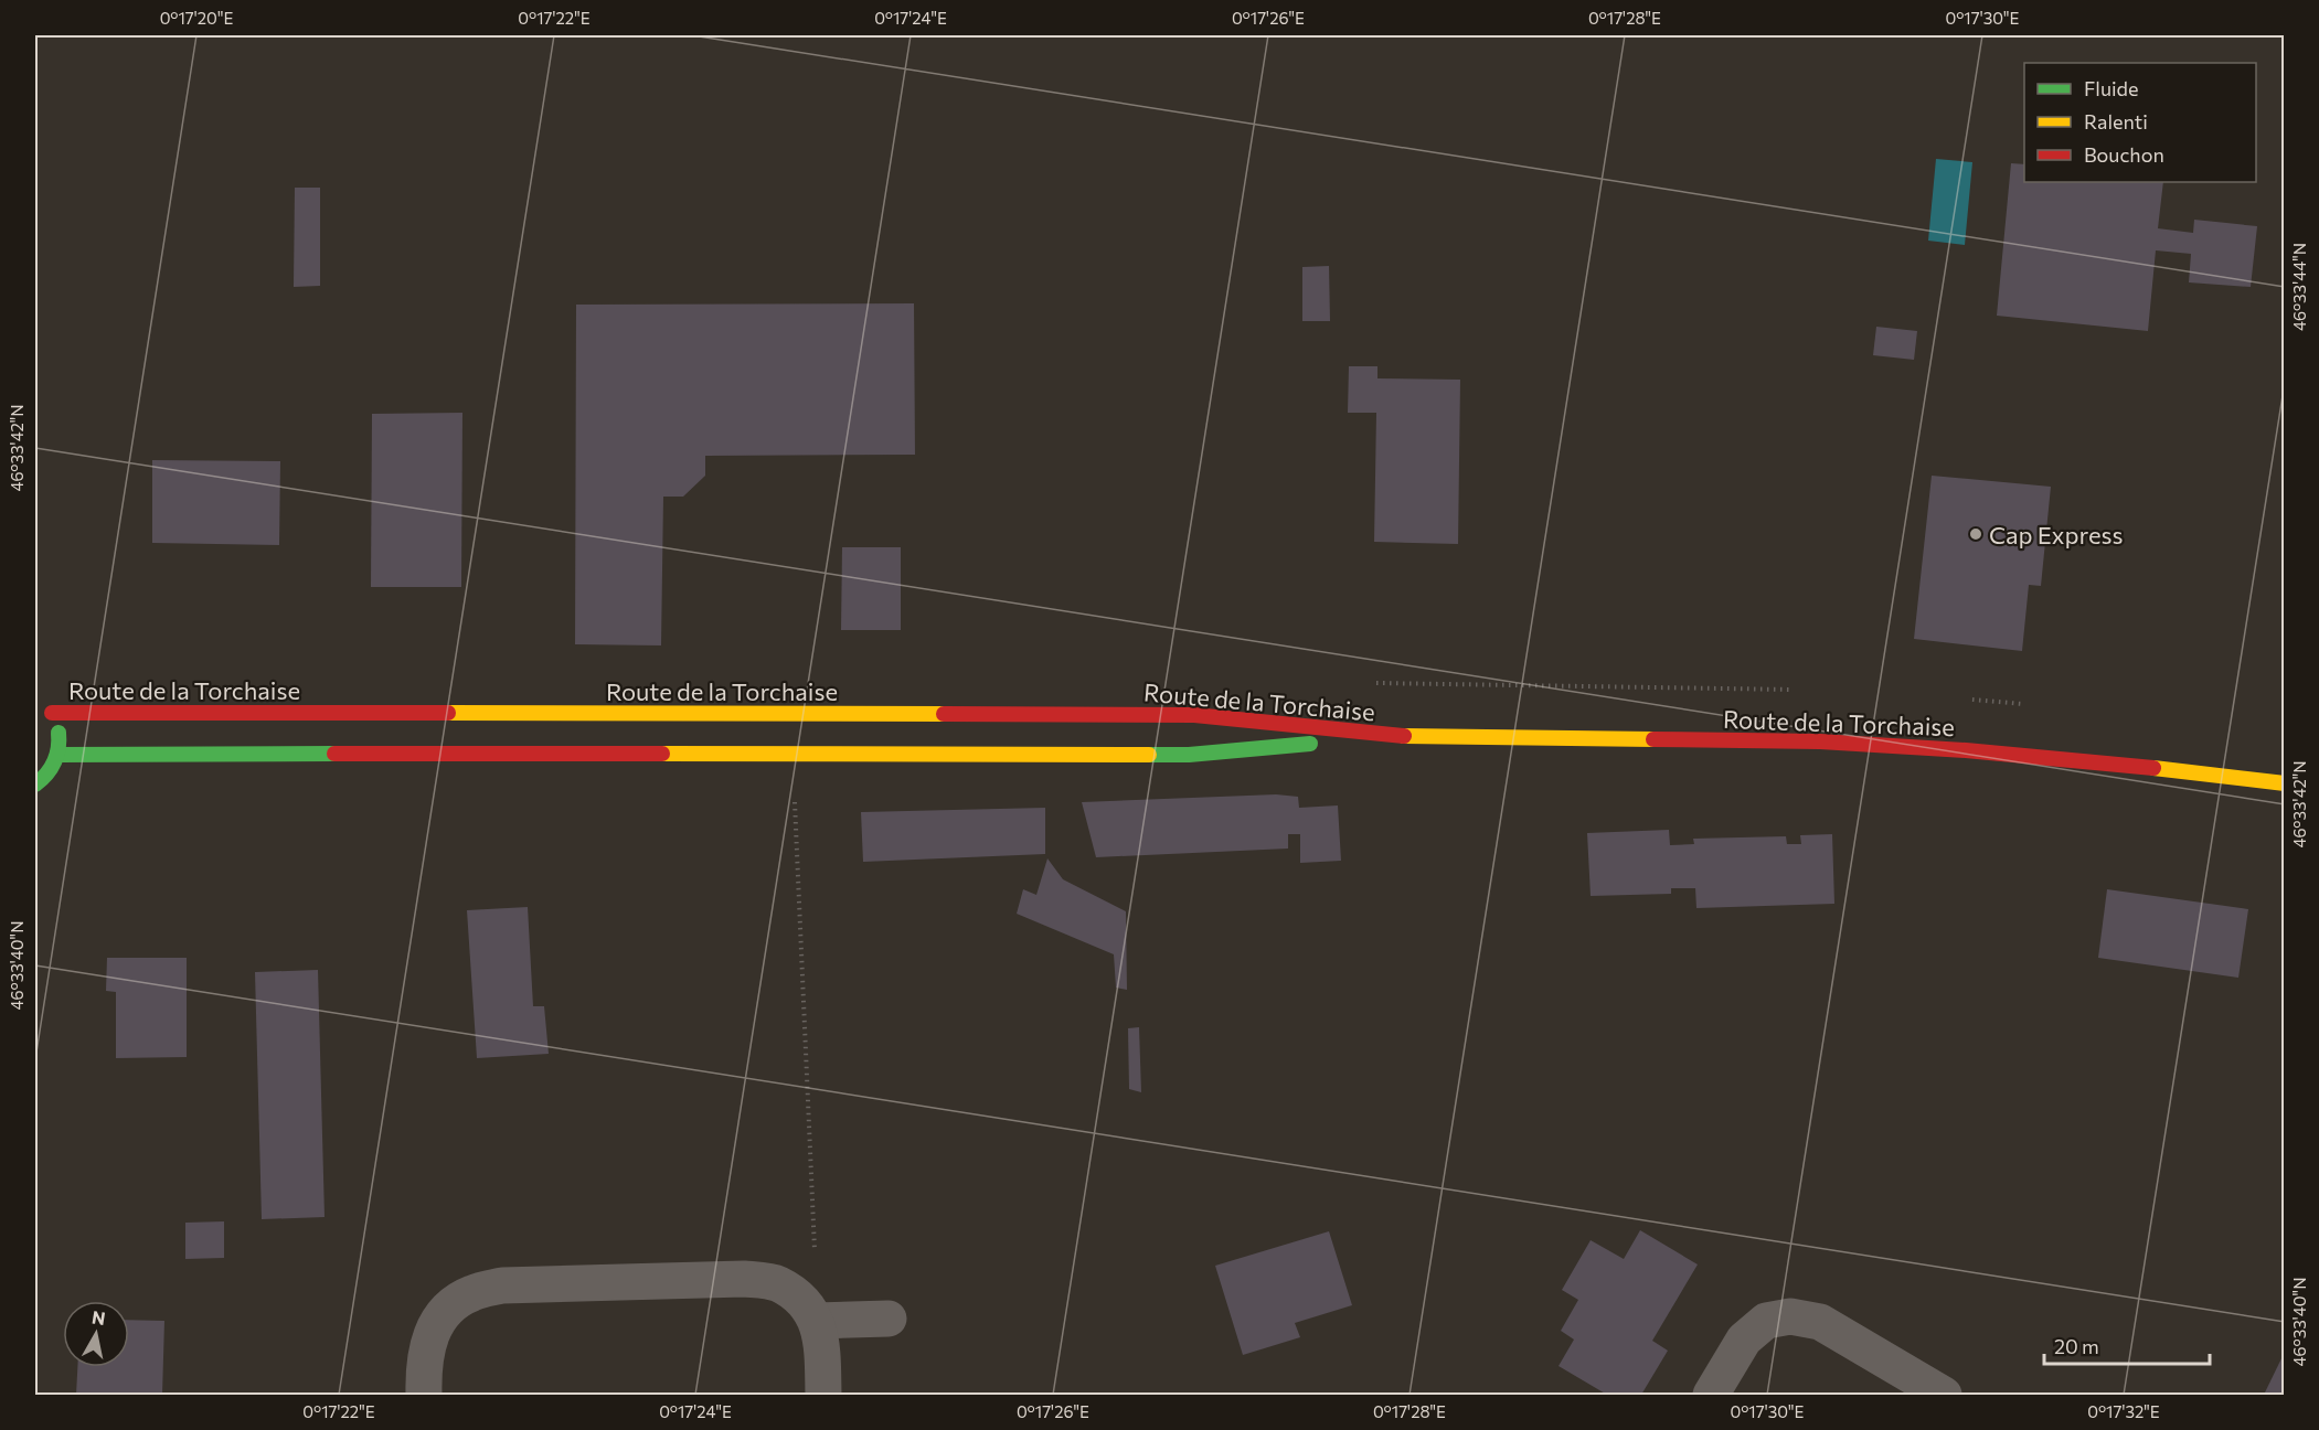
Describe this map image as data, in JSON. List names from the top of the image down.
{
  "streets": {
    "main road": ["Route de la Torchaise"]
  },
  "places": ["Cap Express"],
  "legend": ["Fluide", "Ralenti", "Bouchon"],
  "scale_bar": "20 m",
  "north": "top",
  "coordinates": [
    "0°17'20\"E",
    "0°17'22\"E",
    "0°17'24\"E",
    "0°17'26\"E",
    "0°17'28\"E",
    "0°17'30\"E",
    "46°33'44\"N",
    "46°33'42\"N",
    "46°33'40\"N",
    "0°17'32\"E"
  ]
}
